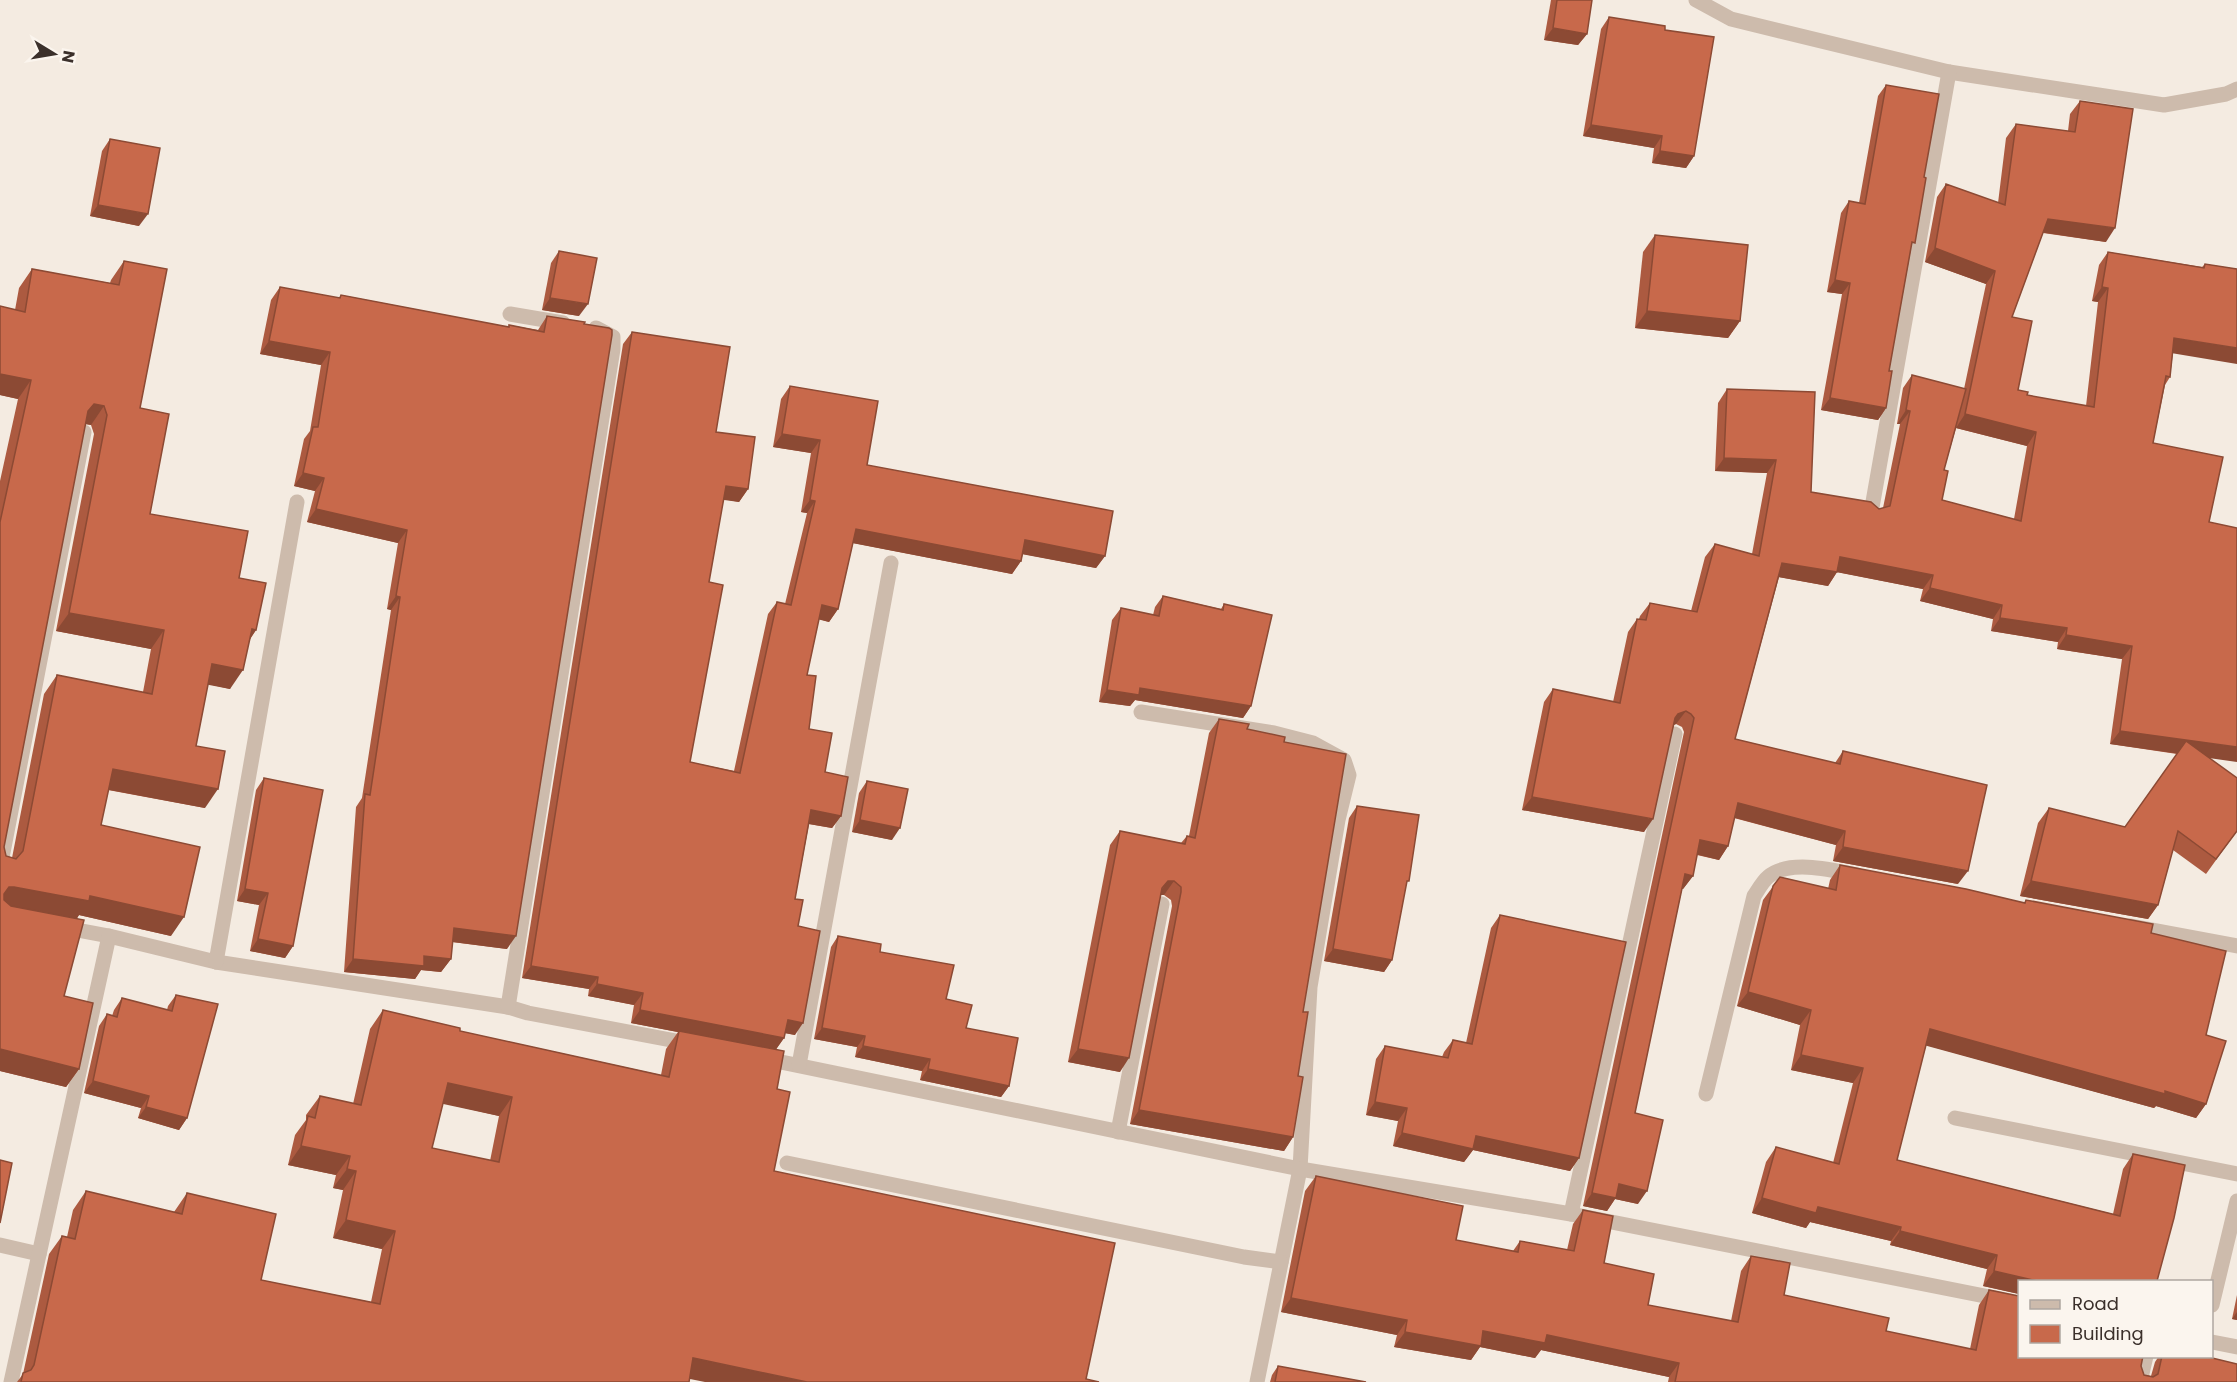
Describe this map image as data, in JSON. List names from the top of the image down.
{
  "legend": ["Road", "Building"],
  "north": "right"
}
